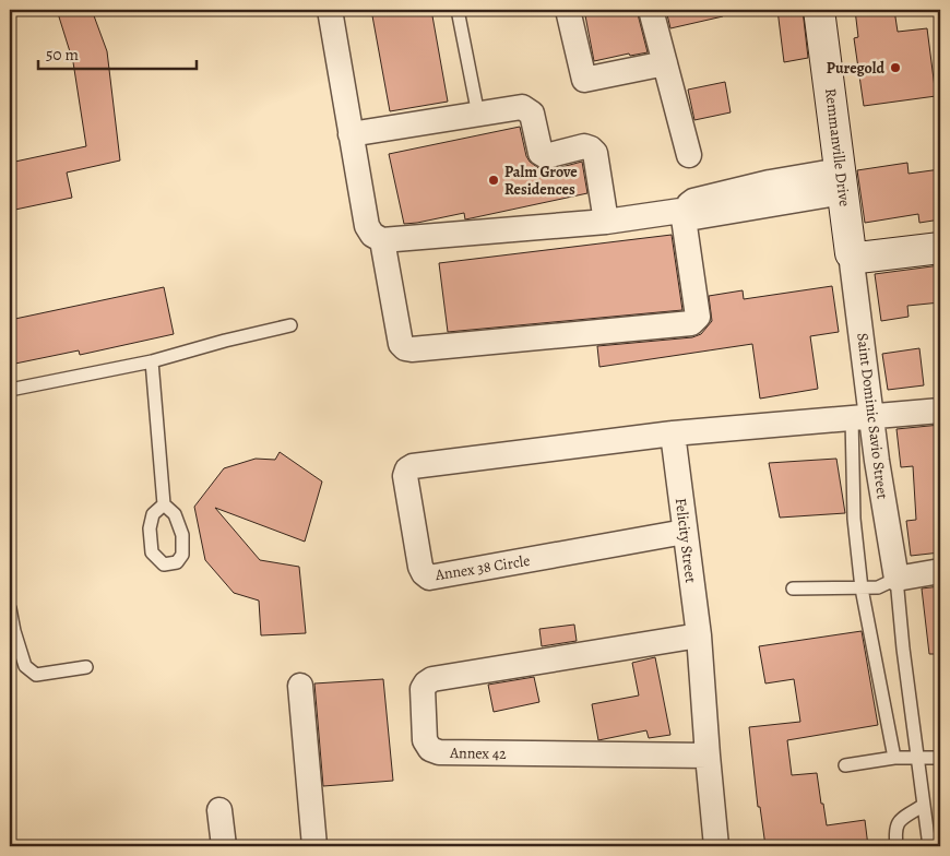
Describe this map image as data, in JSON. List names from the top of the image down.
{
  "streets": {
    "main road": ["Remmanville Drive"],
    "street": [
      "Saint Dominic Savio Street",
      "Felicity Street",
      "Annex 38 Circle",
      "Annex 42"
    ]
  },
  "crossings": [
    ["Remmanville Drive", "Saint Dominic Savio Street"],
    ["Felicity Street", "Annex 38 Circle"],
    ["Felicity Street", "Annex 42"]
  ],
  "places": ["Puregold", "Palm Grove Residences"],
  "scale_bar": "50 m"
}
